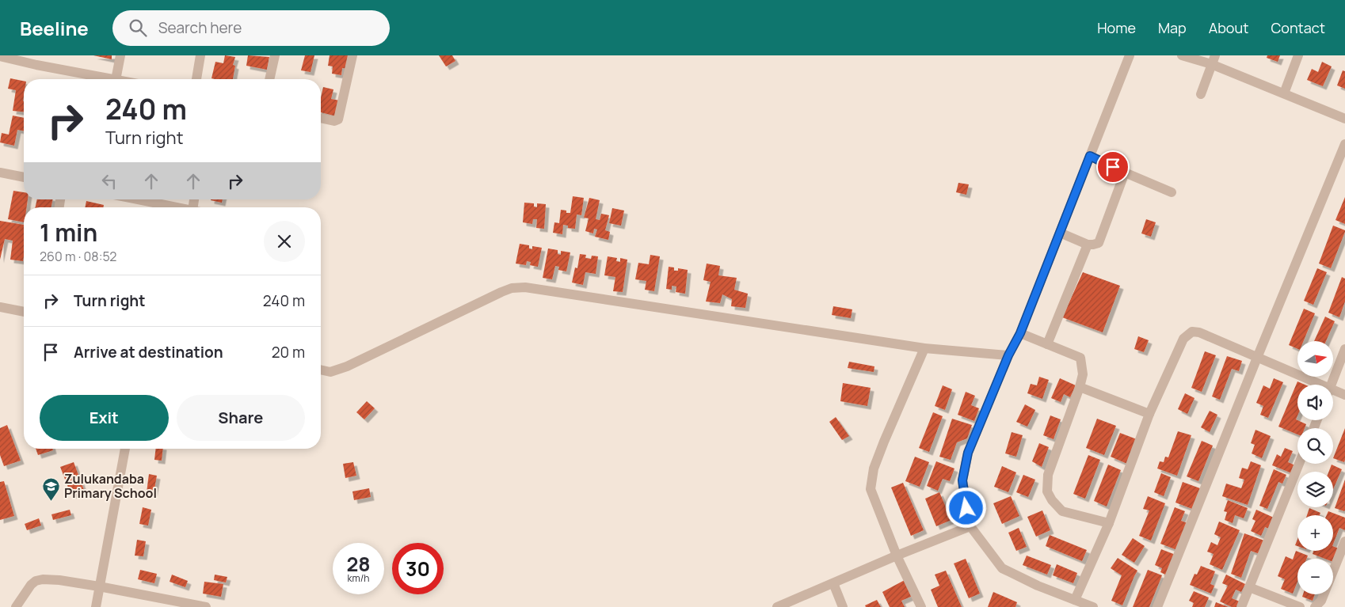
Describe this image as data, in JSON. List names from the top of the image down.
{
  "places": {
    "school or university": ["Zulukandaba Primary School"]
  },
  "north": "right",
  "page": {
    "header": "Beeline",
    "search": "Search here",
    "nav": [
      "Home",
      "Map",
      "About",
      "Contact"
    ],
    "turn": ["240 m", "Turn right"],
    "heading": ["1 min", "260 m · 08:52"],
    "list": [
      {
        "name": "Turn right",
        "value": "240 m"
      },
      {
        "name": "Arrive at destination",
        "value": "20 m"
      }
    ],
    "map_buttons": ["+", "−"],
    "buttons": ["Exit", "Share"],
    "speed": "28 km/h",
    "limit": "30"
  }
}
